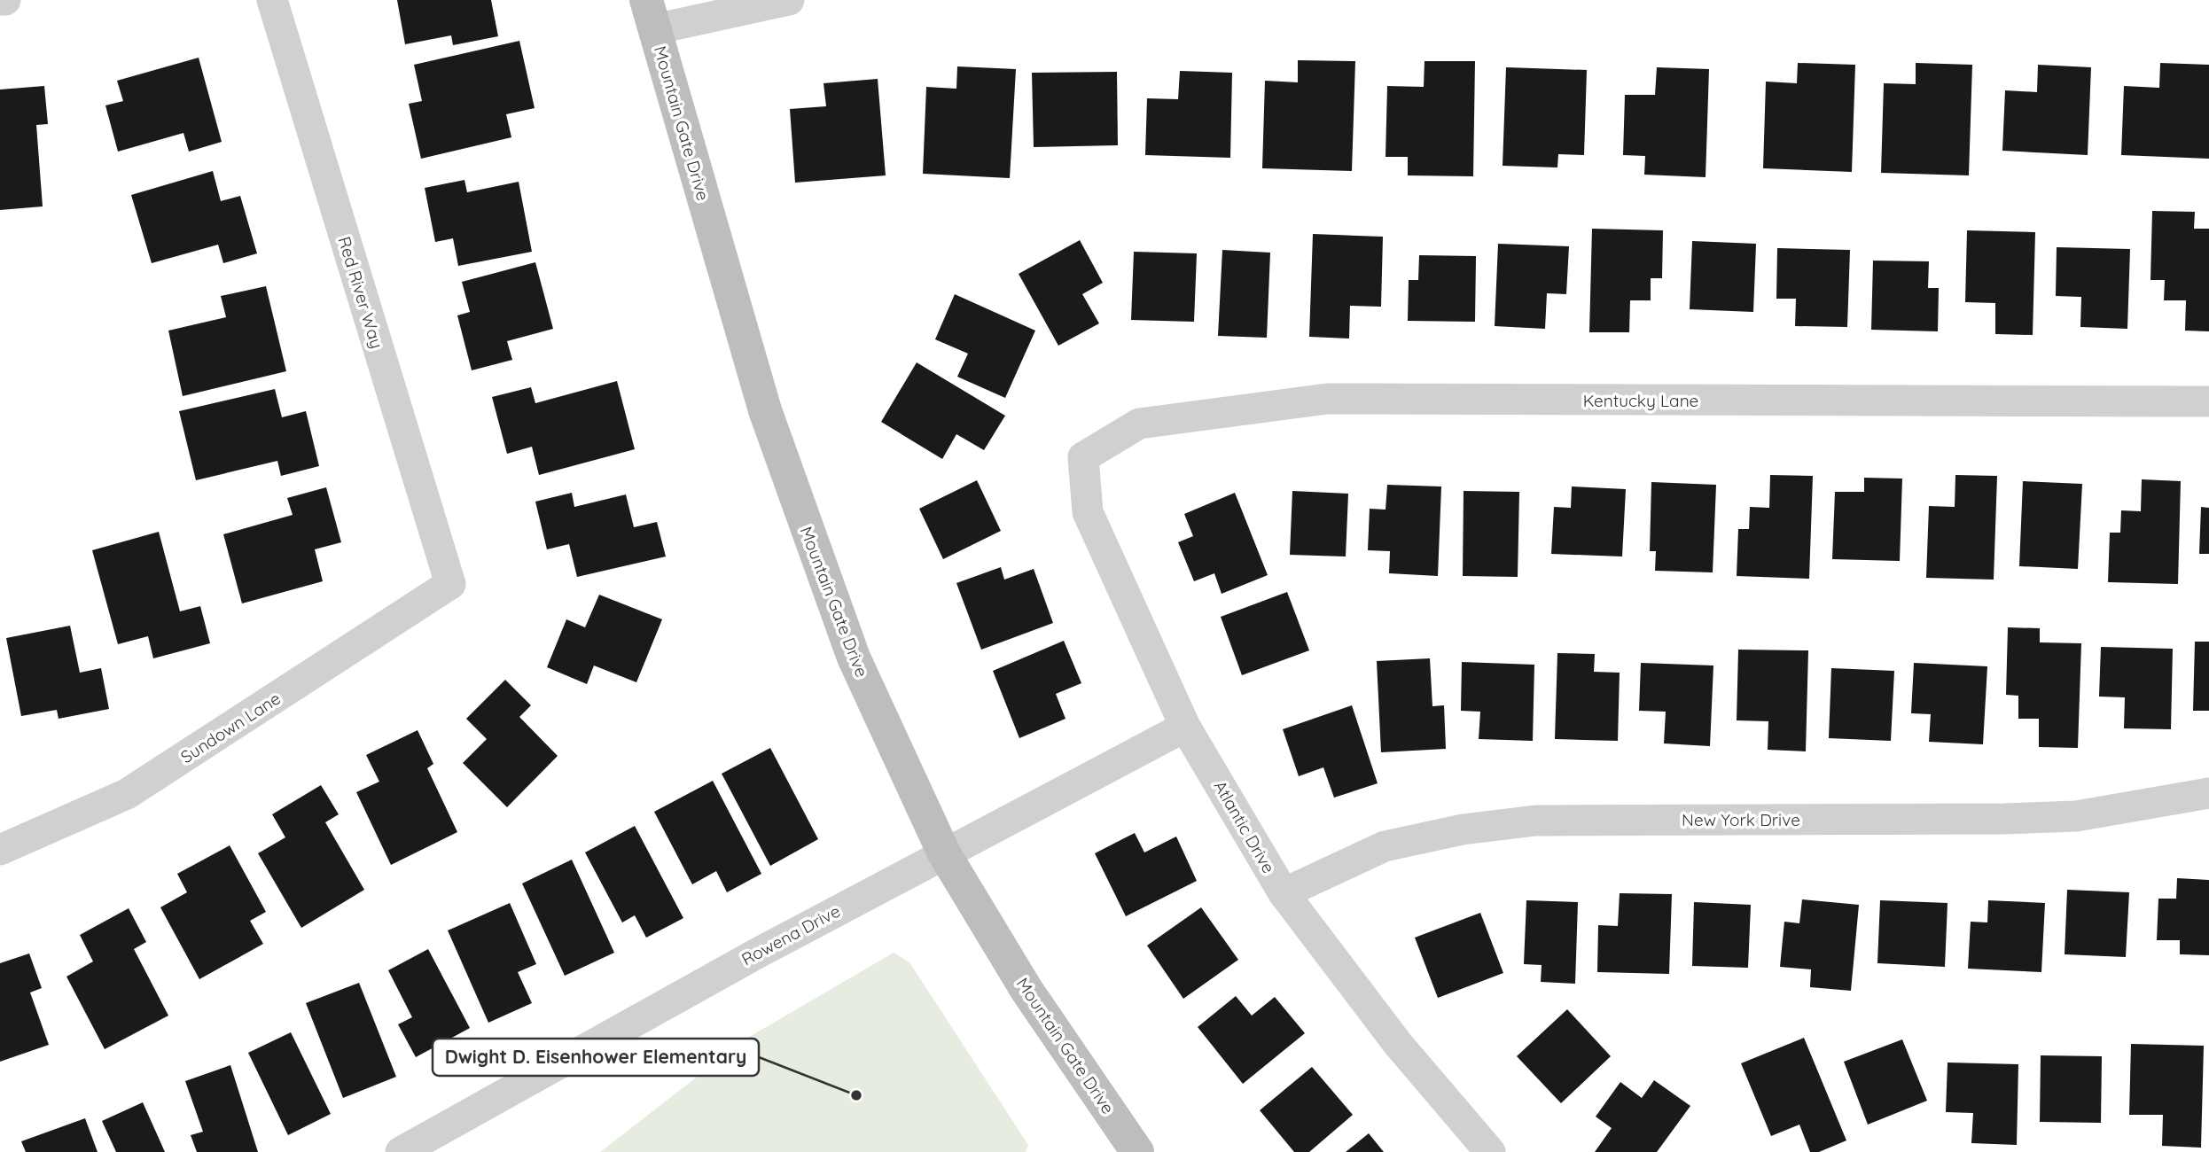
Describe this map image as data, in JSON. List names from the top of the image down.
{
  "streets": {
    "main road": ["Mountain Gate Drive"],
    "street": [
      "Red River Way",
      "Kentucky Lane",
      "Sundown Lane",
      "New York Drive",
      "Atlantic Drive",
      "Rowena Drive"
    ]
  },
  "crossings": [
    ["Mountain Gate Drive", "Rowena Drive"],
    ["Red River Way", "Sundown Lane"],
    ["Kentucky Lane", "Atlantic Drive"],
    ["New York Drive", "Atlantic Drive"],
    ["Atlantic Drive", "Rowena Drive"]
  ],
  "places": ["Dwight D. Eisenhower Elementary"]
}
